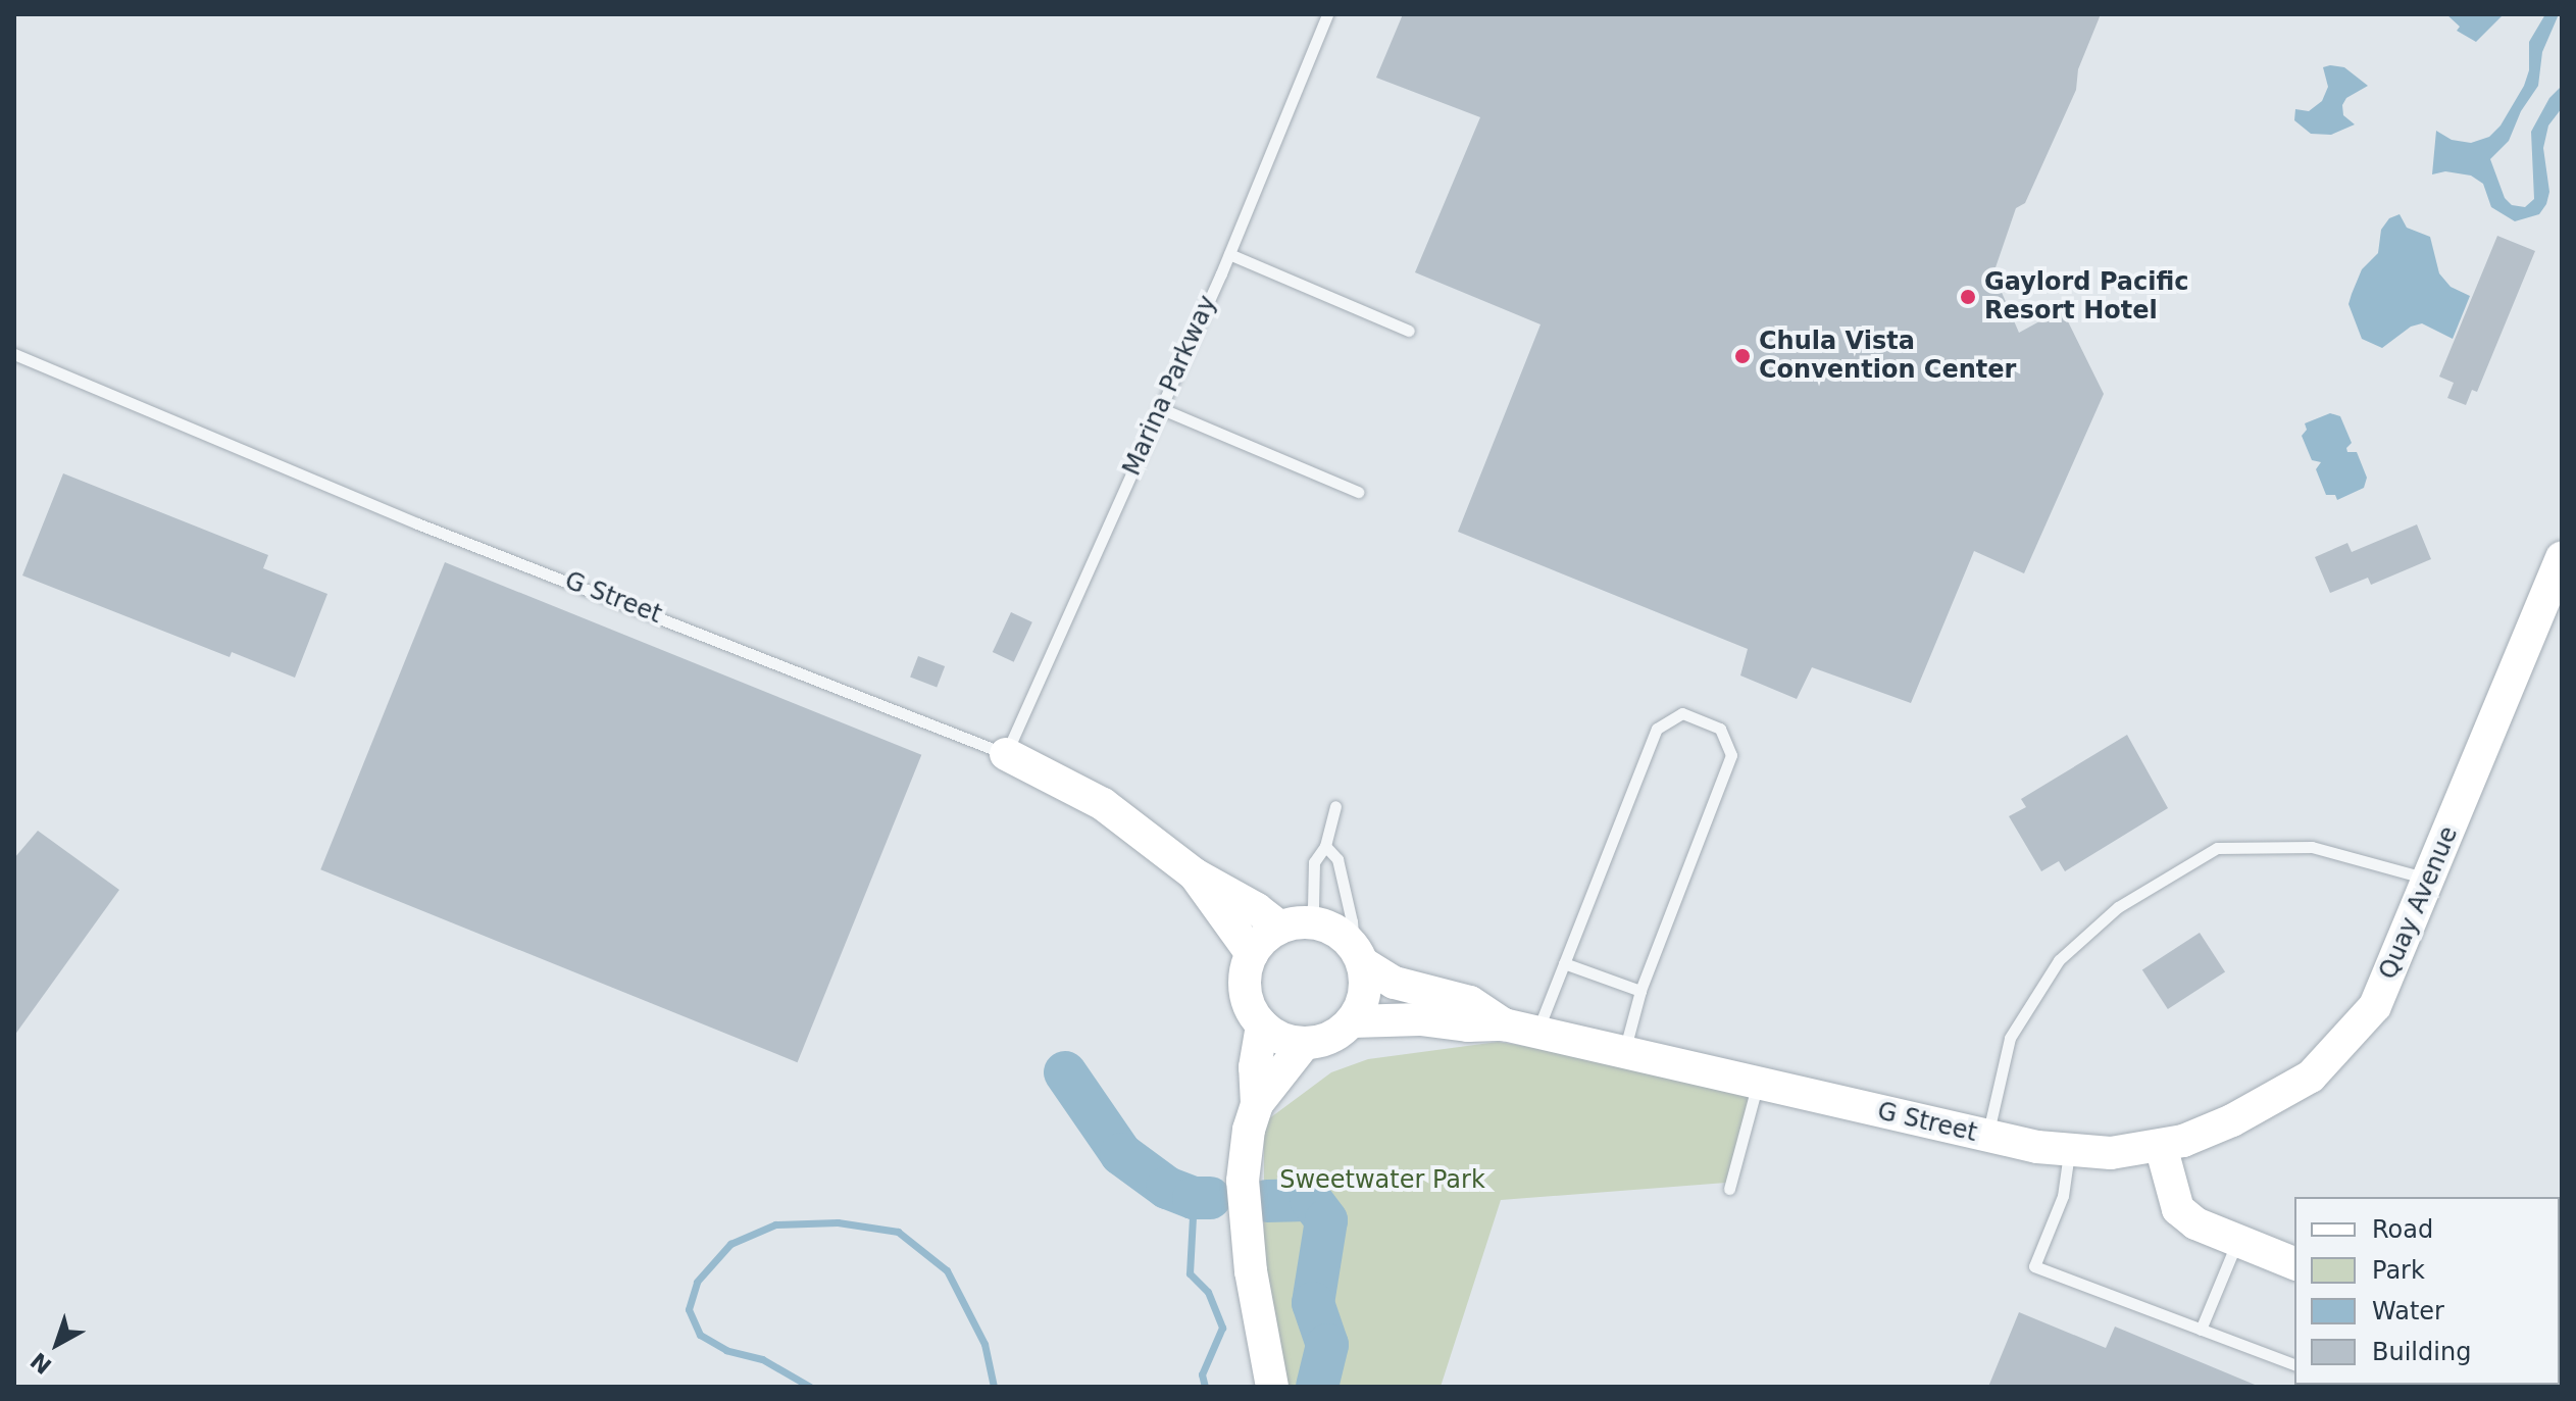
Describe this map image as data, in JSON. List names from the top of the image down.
{
  "streets": {
    "street": ["G Street", "Quay Avenue"],
    "lane": ["Marina Parkway"]
  },
  "crossings": [
    ["Marina Parkway", "G Street"],
    ["G Street", "Quay Avenue"]
  ],
  "parks": ["Sweetwater Park"],
  "places": ["Gaylord Pacific Resort Hotel", "Chula Vista Convention Center"],
  "legend": [
    "Road",
    "Park",
    "Water",
    "Building"
  ],
  "north": "bottom left"
}
